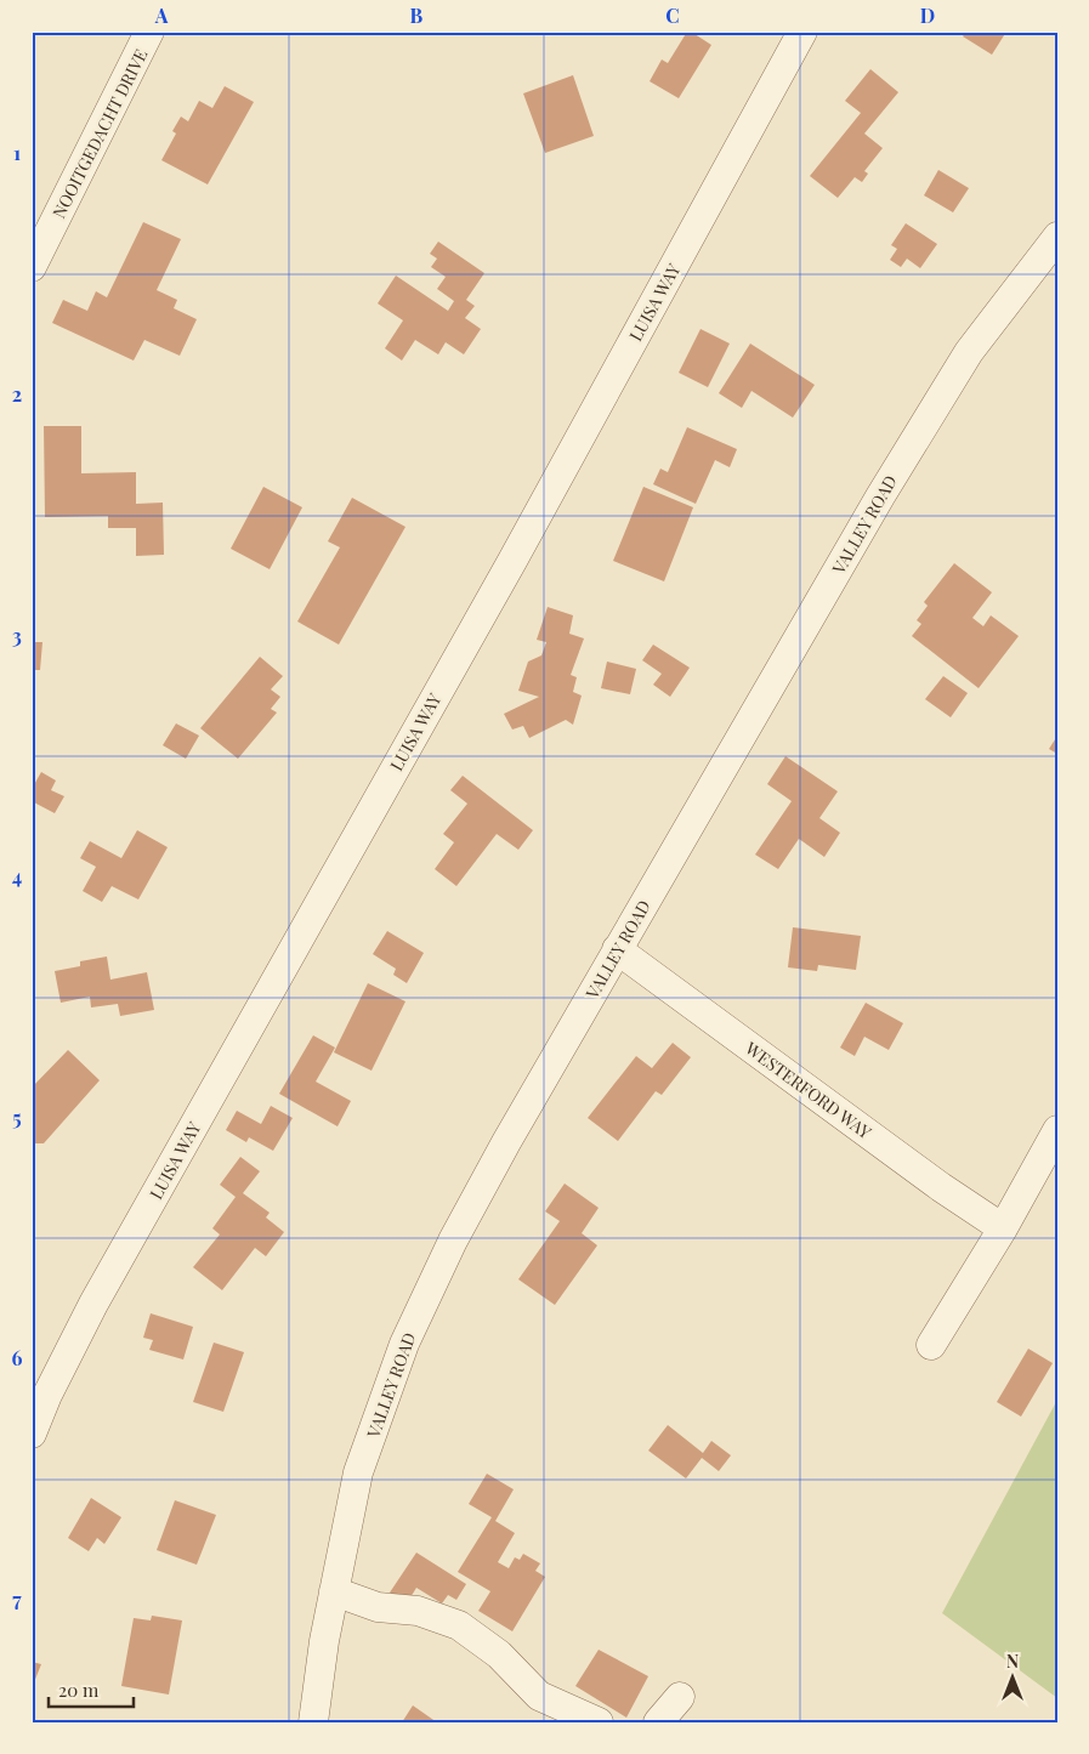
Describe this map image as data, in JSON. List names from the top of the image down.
{
  "streets": {
    "street": [
      "NOOITGEDACHT DRIVE",
      "LUISA WAY",
      "VALLEY ROAD",
      "WESTERFORD WAY"
    ]
  },
  "crossings": [
    ["VALLEY ROAD", "WESTERFORD WAY"]
  ],
  "scale_bar": "20 m",
  "north": "top",
  "grid": {
    "columns": [
      "A",
      "B",
      "C",
      "D"
    ],
    "rows": [
      "1",
      "2",
      "3",
      "4",
      "5",
      "6",
      "7"
    ]
  }
}
